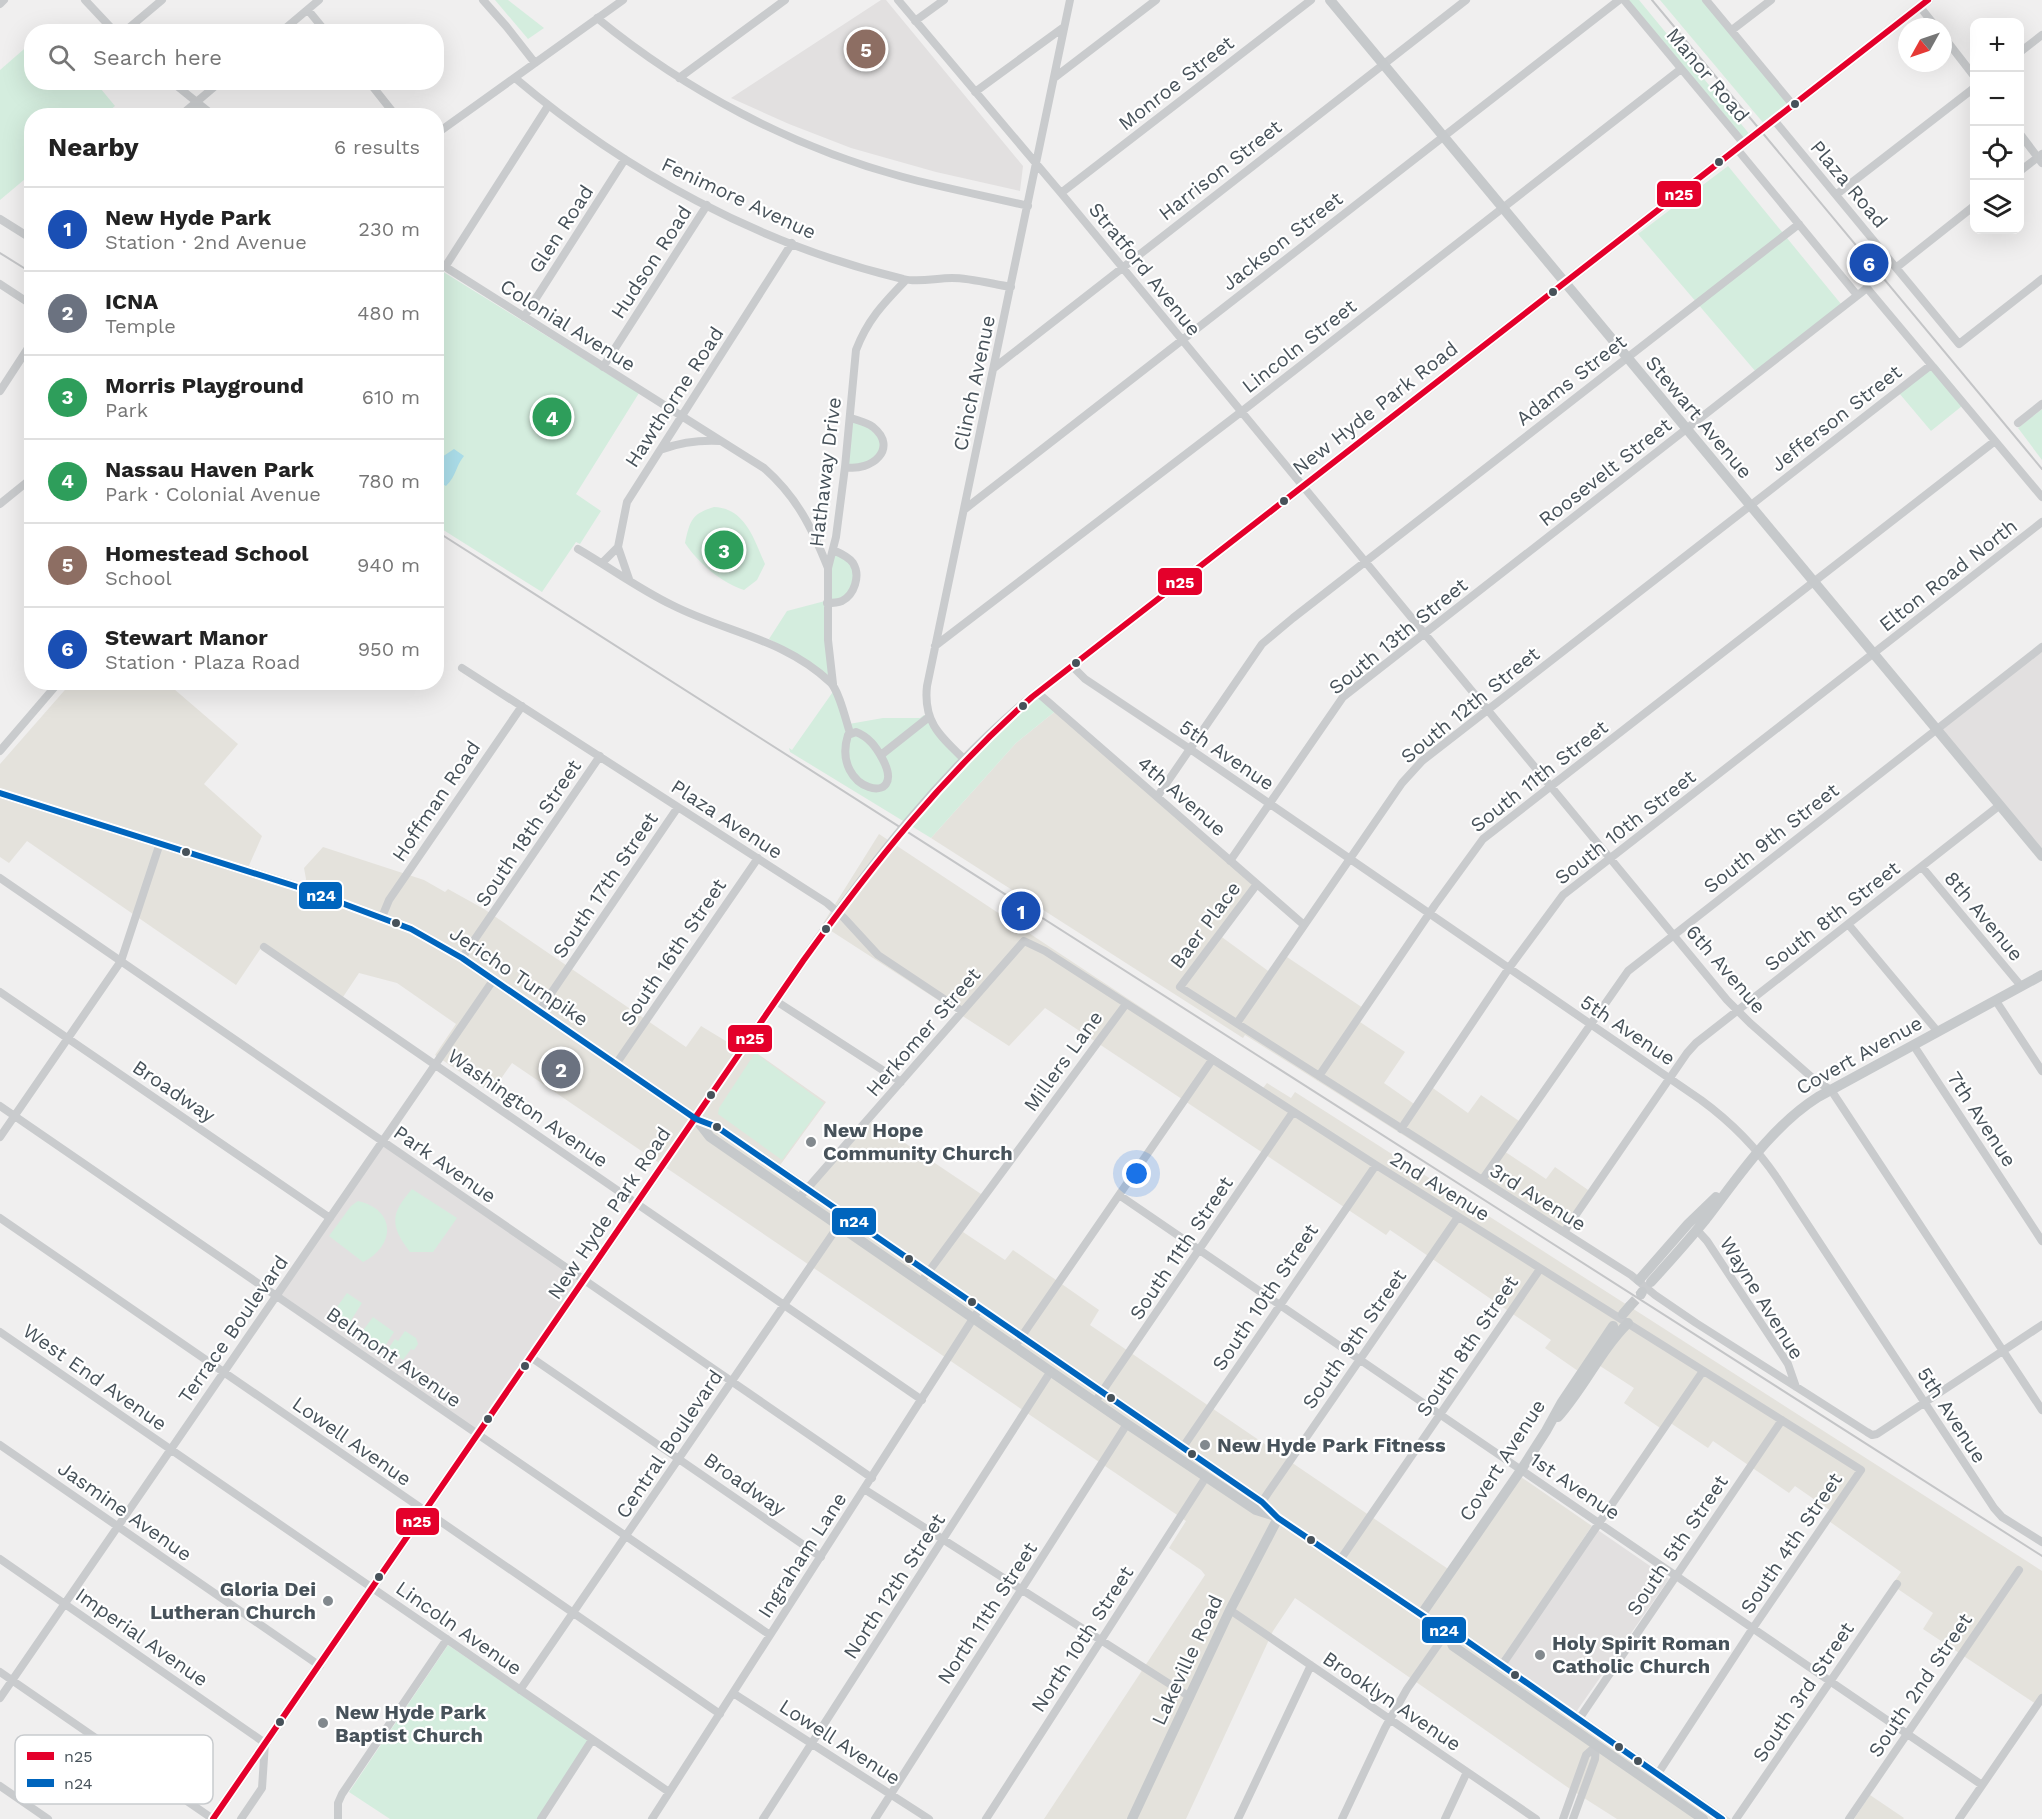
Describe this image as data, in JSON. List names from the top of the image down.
{
  "streets": {
    "main road": [
      "New Hyde Park Road",
      "Stewart Avenue",
      "Jericho Turnpike",
      "Covert Avenue",
      "Lakeville Road"
    ],
    "street": [
      "Manor Road",
      "Monroe Street",
      "Harrison Street",
      "Plaza Road",
      "Fenimore Avenue",
      "Glen Road",
      "Jackson Street",
      "Hudson Road",
      "Stratford Avenue",
      "Colonial Avenue",
      "Lincoln Street",
      "Adams Street",
      "Clinch Avenue",
      "Hawthorne Road",
      "Jefferson Street",
      "Hathaway Drive",
      "Roosevelt Street",
      "Elton Road North",
      "South 13th Street",
      "South 12th Street",
      "5th Avenue",
      "South 11th Street",
      "4th Avenue",
      "Hoffman Road",
      "Plaza Avenue",
      "South 10th Street",
      "South 18th Street",
      "South 9th Street",
      "South 17th Street",
      "South 8th Street",
      "8th Avenue",
      "Baer Place",
      "South 16th Street",
      "6th Avenue",
      "Herkomer Street",
      "Millers Lane",
      "Broadway",
      "Washington Avenue",
      "7th Avenue",
      "Park Avenue",
      "2nd Avenue",
      "3rd Avenue",
      "Wayne Avenue",
      "Terrace Boulevard",
      "Belmont Avenue",
      "West End Avenue",
      "Lowell Avenue",
      "Central Boulevard",
      "1st Avenue",
      "Jasmine Avenue",
      "South 4th Street",
      "South 5th Street",
      "Ingraham Lane",
      "North 12th Street",
      "North 11th Street",
      "Lincoln Avenue",
      "Imperial Avenue",
      "North 10th Street",
      "South 2nd Street",
      "South 3rd Street",
      "Brooklyn Avenue"
    ]
  },
  "crossings": [
    ["Manor Road", "Lincoln Street"],
    ["Manor Road", "Adams Street"],
    ["Manor Road", "New Hyde Park Road"],
    ["Manor Road", "Roosevelt Street"],
    ["Monroe Street", "Stratford Avenue"],
    ["Harrison Street", "Stratford Avenue"],
    ["Harrison Street", "Clinch Avenue"],
    ["Harrison Street", "Stewart Avenue"],
    ["Plaza Road", "New Hyde Park Road"],
    ["Fenimore Avenue", "Glen Road"],
    ["Fenimore Avenue", "Hudson Road"],
    ["Fenimore Avenue", "Clinch Avenue"],
    ["Fenimore Avenue", "Hawthorne Road"],
    ["Fenimore Avenue", "Hathaway Drive"],
    ["Glen Road", "Colonial Avenue"],
    ["Jackson Street", "Stratford Avenue"],
    ["Jackson Street", "Clinch Avenue"],
    ["Jackson Street", "Stewart Avenue"],
    ["Hudson Road", "Colonial Avenue"],
    ["Stratford Avenue", "Lincoln Street"],
    ["Stratford Avenue", "Adams Street"],
    ["Stratford Avenue", "Clinch Avenue"],
    ["Stratford Avenue", "New Hyde Park Road"],
    ["Stratford Avenue", "6th Avenue"],
    ["Colonial Avenue", "Hawthorne Road"],
    ["Colonial Avenue", "Hathaway Drive"],
    ["Lincoln Street", "Clinch Avenue"],
    ["Lincoln Street", "Stewart Avenue"],
    ["Adams Street", "Stewart Avenue"],
    ["Adams Street", "5th Avenue"],
    ["Adams Street", "4th Avenue"],
    ["Adams Street", "6th Avenue"],
    ["New Hyde Park Road", "Stewart Avenue"],
    ["New Hyde Park Road", "5th Avenue"],
    ["New Hyde Park Road", "4th Avenue"],
    ["New Hyde Park Road", "Plaza Avenue"],
    ["New Hyde Park Road", "Jericho Turnpike"],
    ["New Hyde Park Road", "Broadway"],
    ["New Hyde Park Road", "Washington Avenue"],
    ["New Hyde Park Road", "Park Avenue"],
    ["New Hyde Park Road", "Belmont Avenue"],
    ["New Hyde Park Road", "Lowell Avenue"],
    ["New Hyde Park Road", "Jasmine Avenue"],
    ["New Hyde Park Road", "Lincoln Avenue"],
    ["New Hyde Park Road", "Imperial Avenue"],
    ["Stewart Avenue", "Jefferson Street"],
    ["Stewart Avenue", "Roosevelt Street"],
    ["Stewart Avenue", "Elton Road North"],
    ["Stewart Avenue", "South 11th Street"],
    ["Stewart Avenue", "South 10th Street"],
    ["Stewart Avenue", "South 9th Street"],
    ["Stewart Avenue", "South 8th Street"],
    ["Jefferson Street", "South 12th Street"],
    ["Roosevelt Street", "South 13th Street"],
    ["Elton Road North", "South 10th Street"],
    ["South 13th Street", "5th Avenue"],
    ["South 13th Street", "4th Avenue"],
    ["South 13th Street", "6th Avenue"],
    ["South 12th Street", "5th Avenue"],
    ["South 12th Street", "4th Avenue"],
    ["South 12th Street", "6th Avenue"],
    ["South 12th Street", "3rd Avenue"],
    ["5th Avenue", "South 11th Street"],
    ["5th Avenue", "South 10th Street"],
    ["5th Avenue", "South 9th Street"],
    ["5th Avenue", "South 8th Street"],
    ["5th Avenue", "Covert Avenue"],
    ["5th Avenue", "3rd Avenue"],
    ["South 11th Street", "6th Avenue"],
    ["South 11th Street", "Jericho Turnpike"],
    ["South 11th Street", "2nd Avenue"],
    ["South 11th Street", "3rd Avenue"],
    ["South 11th Street", "1st Avenue"],
    ["4th Avenue", "Baer Place"],
    ["Hoffman Road", "Plaza Avenue"],
    ["Hoffman Road", "Jericho Turnpike"],
    ["Plaza Avenue", "South 18th Street"],
    ["Plaza Avenue", "South 17th Street"],
    ["Plaza Avenue", "South 16th Street"],
    ["Plaza Avenue", "Herkomer Street"],
    ["South 10th Street", "6th Avenue"],
    ["South 10th Street", "Jericho Turnpike"],
    ["South 10th Street", "2nd Avenue"],
    ["South 10th Street", "3rd Avenue"],
    ["South 10th Street", "1st Avenue"],
    ["South 18th Street", "Jericho Turnpike"],
    ["South 9th Street", "6th Avenue"],
    ["South 9th Street", "Jericho Turnpike"],
    ["South 9th Street", "2nd Avenue"],
    ["South 9th Street", "3rd Avenue"],
    ["South 9th Street", "1st Avenue"],
    ["South 17th Street", "Jericho Turnpike"],
    ["South 8th Street", "8th Avenue"],
    ["South 8th Street", "6th Avenue"],
    ["South 8th Street", "Jericho Turnpike"],
    ["South 8th Street", "2nd Avenue"],
    ["South 8th Street", "3rd Avenue"],
    ["South 8th Street", "1st Avenue"],
    ["8th Avenue", "Covert Avenue"],
    ["Baer Place", "3rd Avenue"],
    ["South 16th Street", "Jericho Turnpike"],
    ["6th Avenue", "Covert Avenue"],
    ["Jericho Turnpike", "Herkomer Street"],
    ["Jericho Turnpike", "Covert Avenue"],
    ["Jericho Turnpike", "Millers Lane"],
    ["Jericho Turnpike", "Terrace Boulevard"],
    ["Jericho Turnpike", "Central Boulevard"],
    ["Jericho Turnpike", "South 4th Street"],
    ["Jericho Turnpike", "South 5th Street"],
    ["Jericho Turnpike", "Ingraham Lane"],
    ["Jericho Turnpike", "North 12th Street"],
    ["Jericho Turnpike", "North 11th Street"],
    ["Jericho Turnpike", "North 10th Street"],
    ["Jericho Turnpike", "Lakeville Road"],
    ["Herkomer Street", "2nd Avenue"],
    ["Covert Avenue", "7th Avenue"],
    ["Covert Avenue", "Wayne Avenue"],
    ["Covert Avenue", "1st Avenue"],
    ["Millers Lane", "2nd Avenue"],
    ["Broadway", "Terrace Boulevard"],
    ["Broadway", "Central Boulevard"],
    ["Broadway", "Ingraham Lane"],
    ["Washington Avenue", "Terrace Boulevard"],
    ["Washington Avenue", "Central Boulevard"],
    ["Washington Avenue", "Ingraham Lane"],
    ["Park Avenue", "Terrace Boulevard"],
    ["Park Avenue", "Central Boulevard"],
    ["Park Avenue", "Ingraham Lane"],
    ["2nd Avenue", "South 4th Street"],
    ["2nd Avenue", "South 5th Street"],
    ["3rd Avenue", "Wayne Avenue"],
    ["Terrace Boulevard", "Belmont Avenue"],
    ["Terrace Boulevard", "West End Avenue"],
    ["Terrace Boulevard", "Lowell Avenue"],
    ["Terrace Boulevard", "Jasmine Avenue"],
    ["Terrace Boulevard", "Lincoln Avenue"],
    ["Terrace Boulevard", "Imperial Avenue"],
    ["Belmont Avenue", "Central Boulevard"],
    ["Belmont Avenue", "Ingraham Lane"],
    ["West End Avenue", "Lincoln Avenue"],
    ["Lowell Avenue", "Central Boulevard"],
    ["Lowell Avenue", "Ingraham Lane"],
    ["Lowell Avenue", "North 12th Street"],
    ["Lowell Avenue", "North 11th Street"],
    ["Central Boulevard", "Lincoln Avenue"],
    ["1st Avenue", "South 4th Street"],
    ["1st Avenue", "South 5th Street"],
    ["1st Avenue", "South 2nd Street"],
    ["1st Avenue", "South 3rd Street"],
    ["Ingraham Lane", "Lincoln Avenue"],
    ["Lakeville Road", "Brooklyn Avenue"]
  ],
  "places": [
    "New Hope Community Church",
    "New Hyde Park Fitness",
    "Gloria Dei Lutheran Church",
    "Holy Spirit Roman Catholic Church",
    "New Hyde Park Baptist Church"
  ],
  "lines": ["transit line n25", "transit line n24"],
  "legend": ["n25", "n24"],
  "north": "bottom left",
  "page": {
    "map_buttons": ["+", "−"],
    "search": "Search here",
    "pins": [
      "5",
      "6",
      "4",
      "3",
      "1",
      "2"
    ],
    "heading": ["Nearby", "6 results"],
    "list": [
      {
        "mark": "1",
        "name": "New Hyde Park",
        "note": "Station · 2nd Avenue",
        "value": "230 m"
      },
      {
        "mark": "2",
        "name": "ICNA",
        "note": "Temple",
        "value": "480 m"
      },
      {
        "mark": "3",
        "name": "Morris Playground",
        "note": "Park",
        "value": "610 m"
      },
      {
        "mark": "4",
        "name": "Nassau Haven Park",
        "note": "Park · Colonial Avenue",
        "value": "780 m"
      },
      {
        "mark": "5",
        "name": "Homestead School",
        "note": "School",
        "value": "940 m"
      },
      {
        "mark": "6",
        "name": "Stewart Manor",
        "note": "Station · Plaza Road",
        "value": "950 m"
      }
    ]
  }
}
